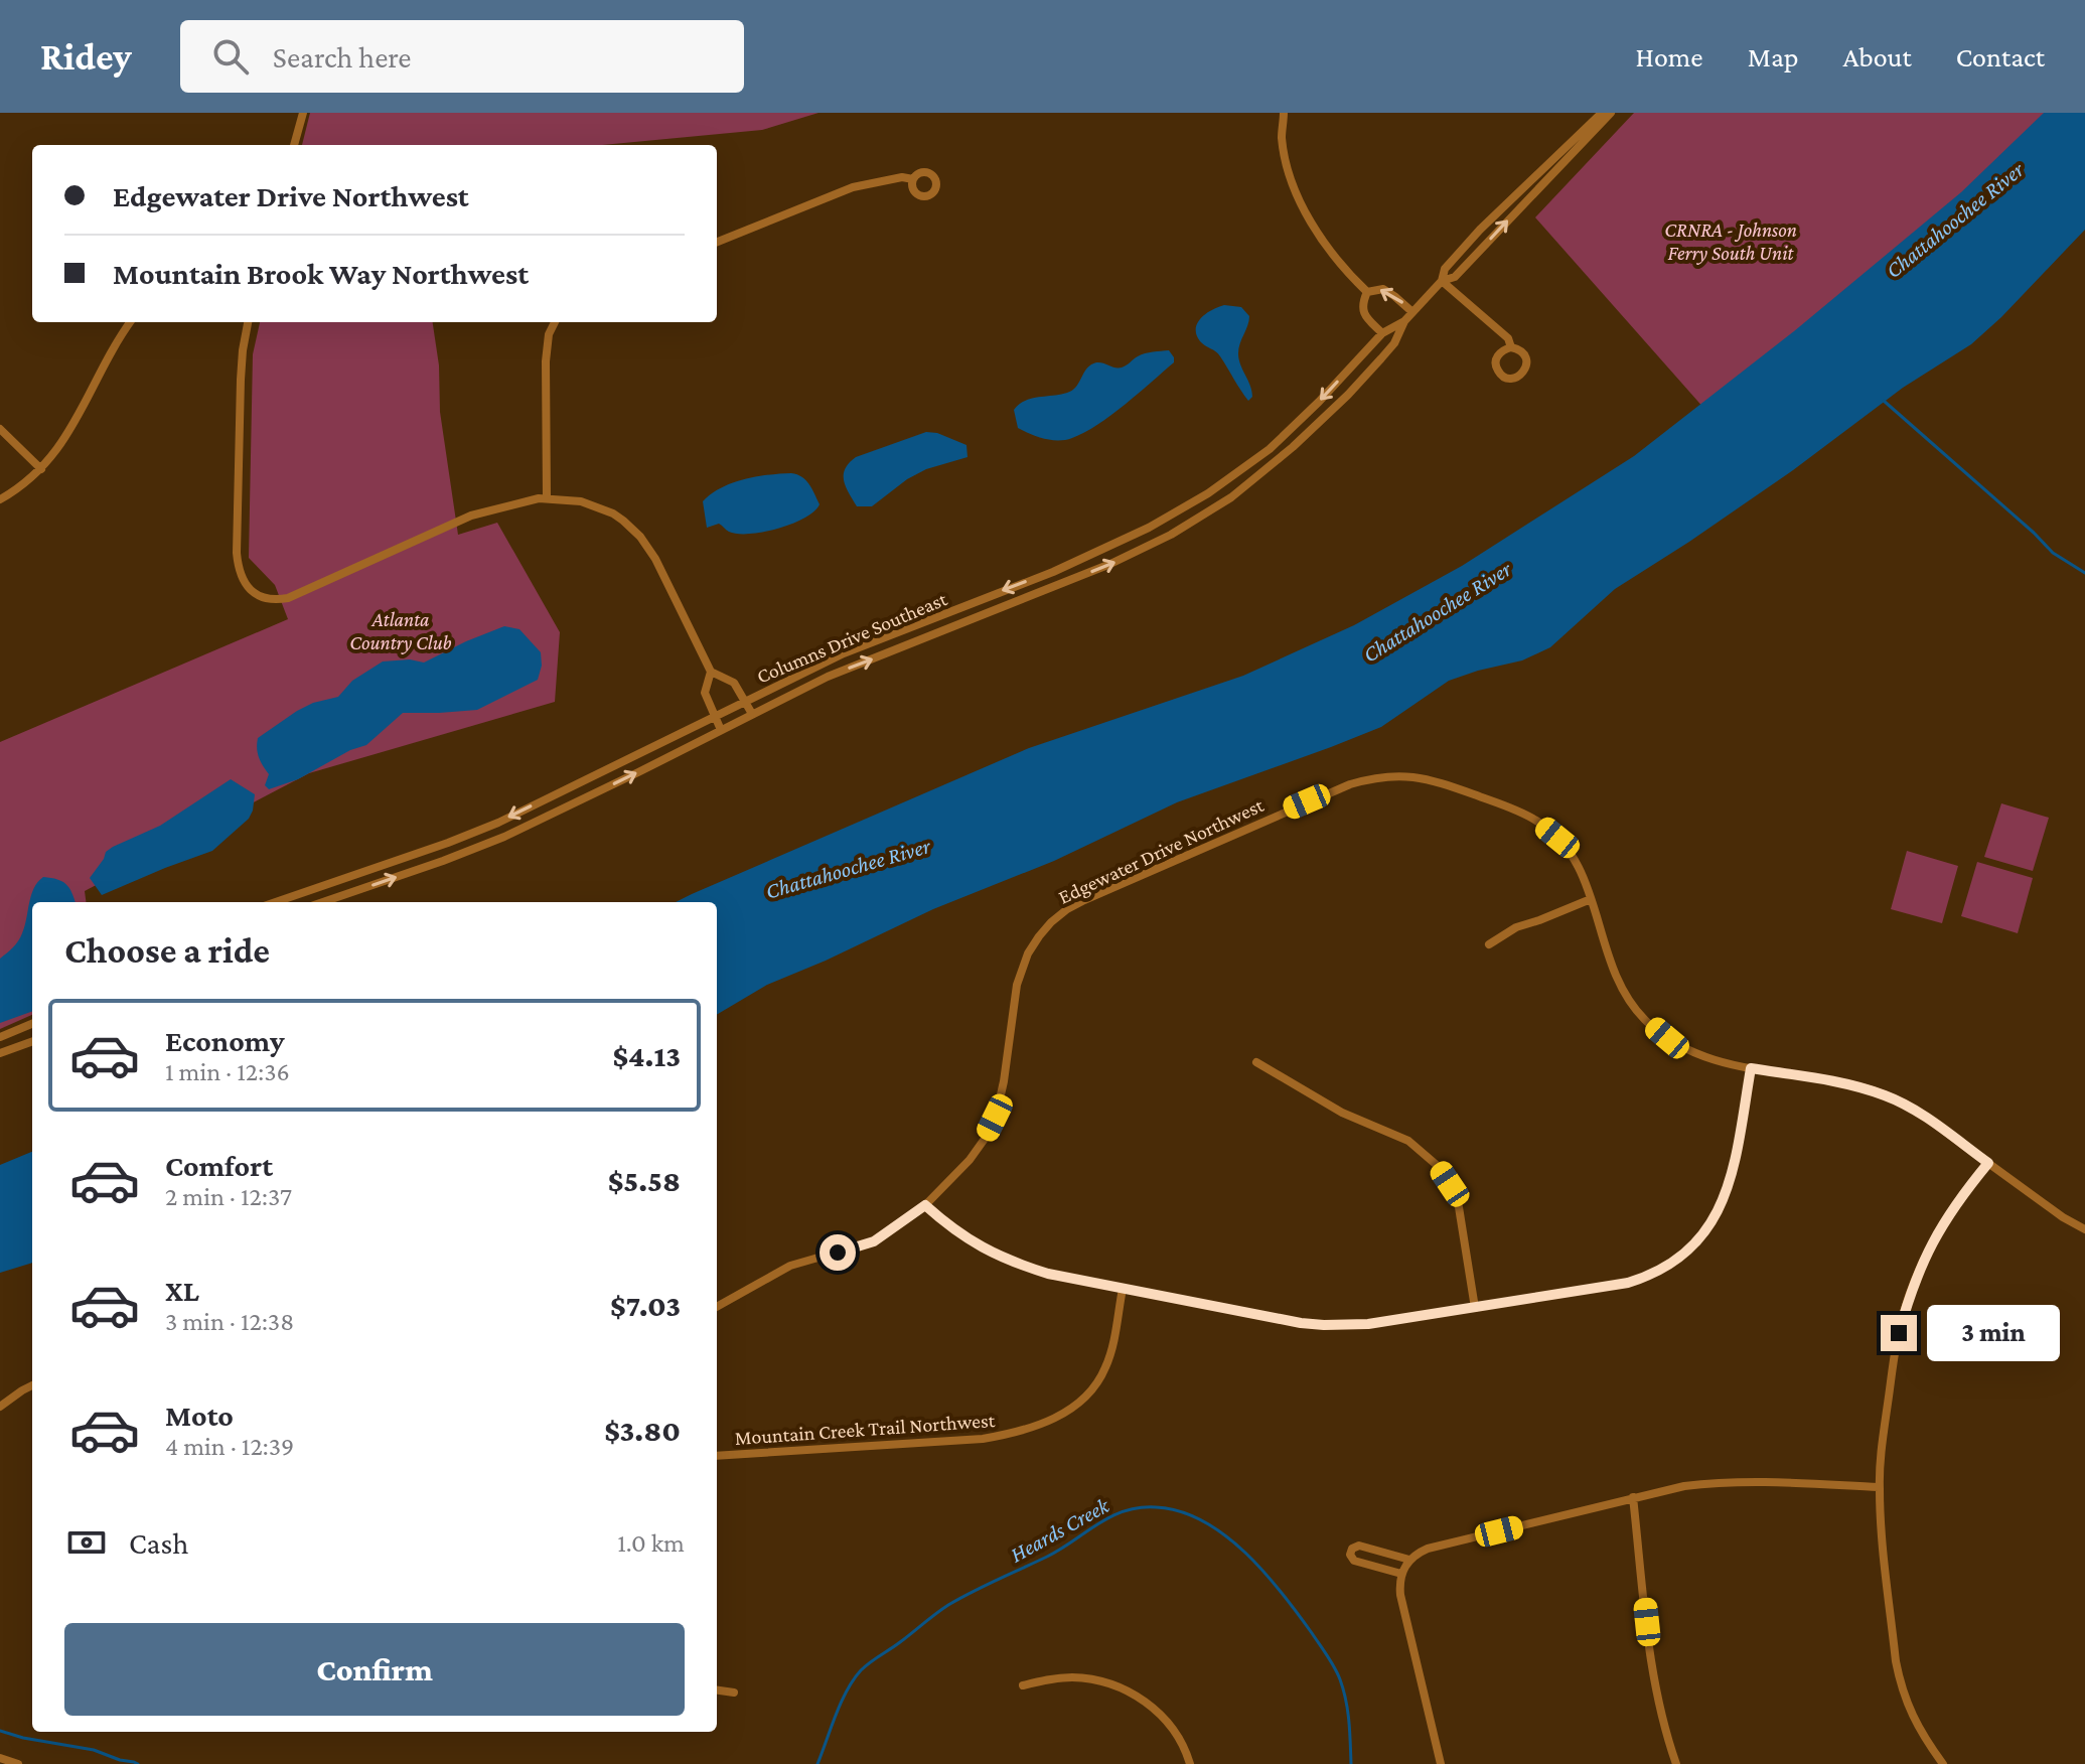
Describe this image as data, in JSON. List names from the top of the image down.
{
  "streets": {
    "street": ["Columns Drive Southeast", "Edgewater Drive Northwest", "Mountain Creek Trail Northwest"]
  },
  "water": ["Chattahoochee River", "Heards Creek"],
  "parks": ["CRNRA - Johnson Ferry South Unit", "Atlanta Country Club"],
  "page": {
    "header": "Ridey",
    "search": "Search here",
    "nav": [
      "Home",
      "Map",
      "About",
      "Contact"
    ],
    "banner": ["Edgewater Drive Northwest", "Mountain Brook Way Northwest"],
    "heading": "Choose a ride",
    "list": [
      {
        "name": "Economy",
        "note": "1 min · 12:36",
        "value": "$4.13"
      },
      {
        "name": "Comfort",
        "note": "2 min · 12:37",
        "value": "$5.58"
      },
      {
        "name": "XL",
        "note": "3 min · 12:38",
        "value": "$7.03"
      },
      {
        "name": "Moto",
        "note": "4 min · 12:39",
        "value": "$3.80"
      }
    ],
    "bubble": "3 min",
    "pay": ["Cash", "1.0 km"],
    "buttons": "Confirm"
  }
}
